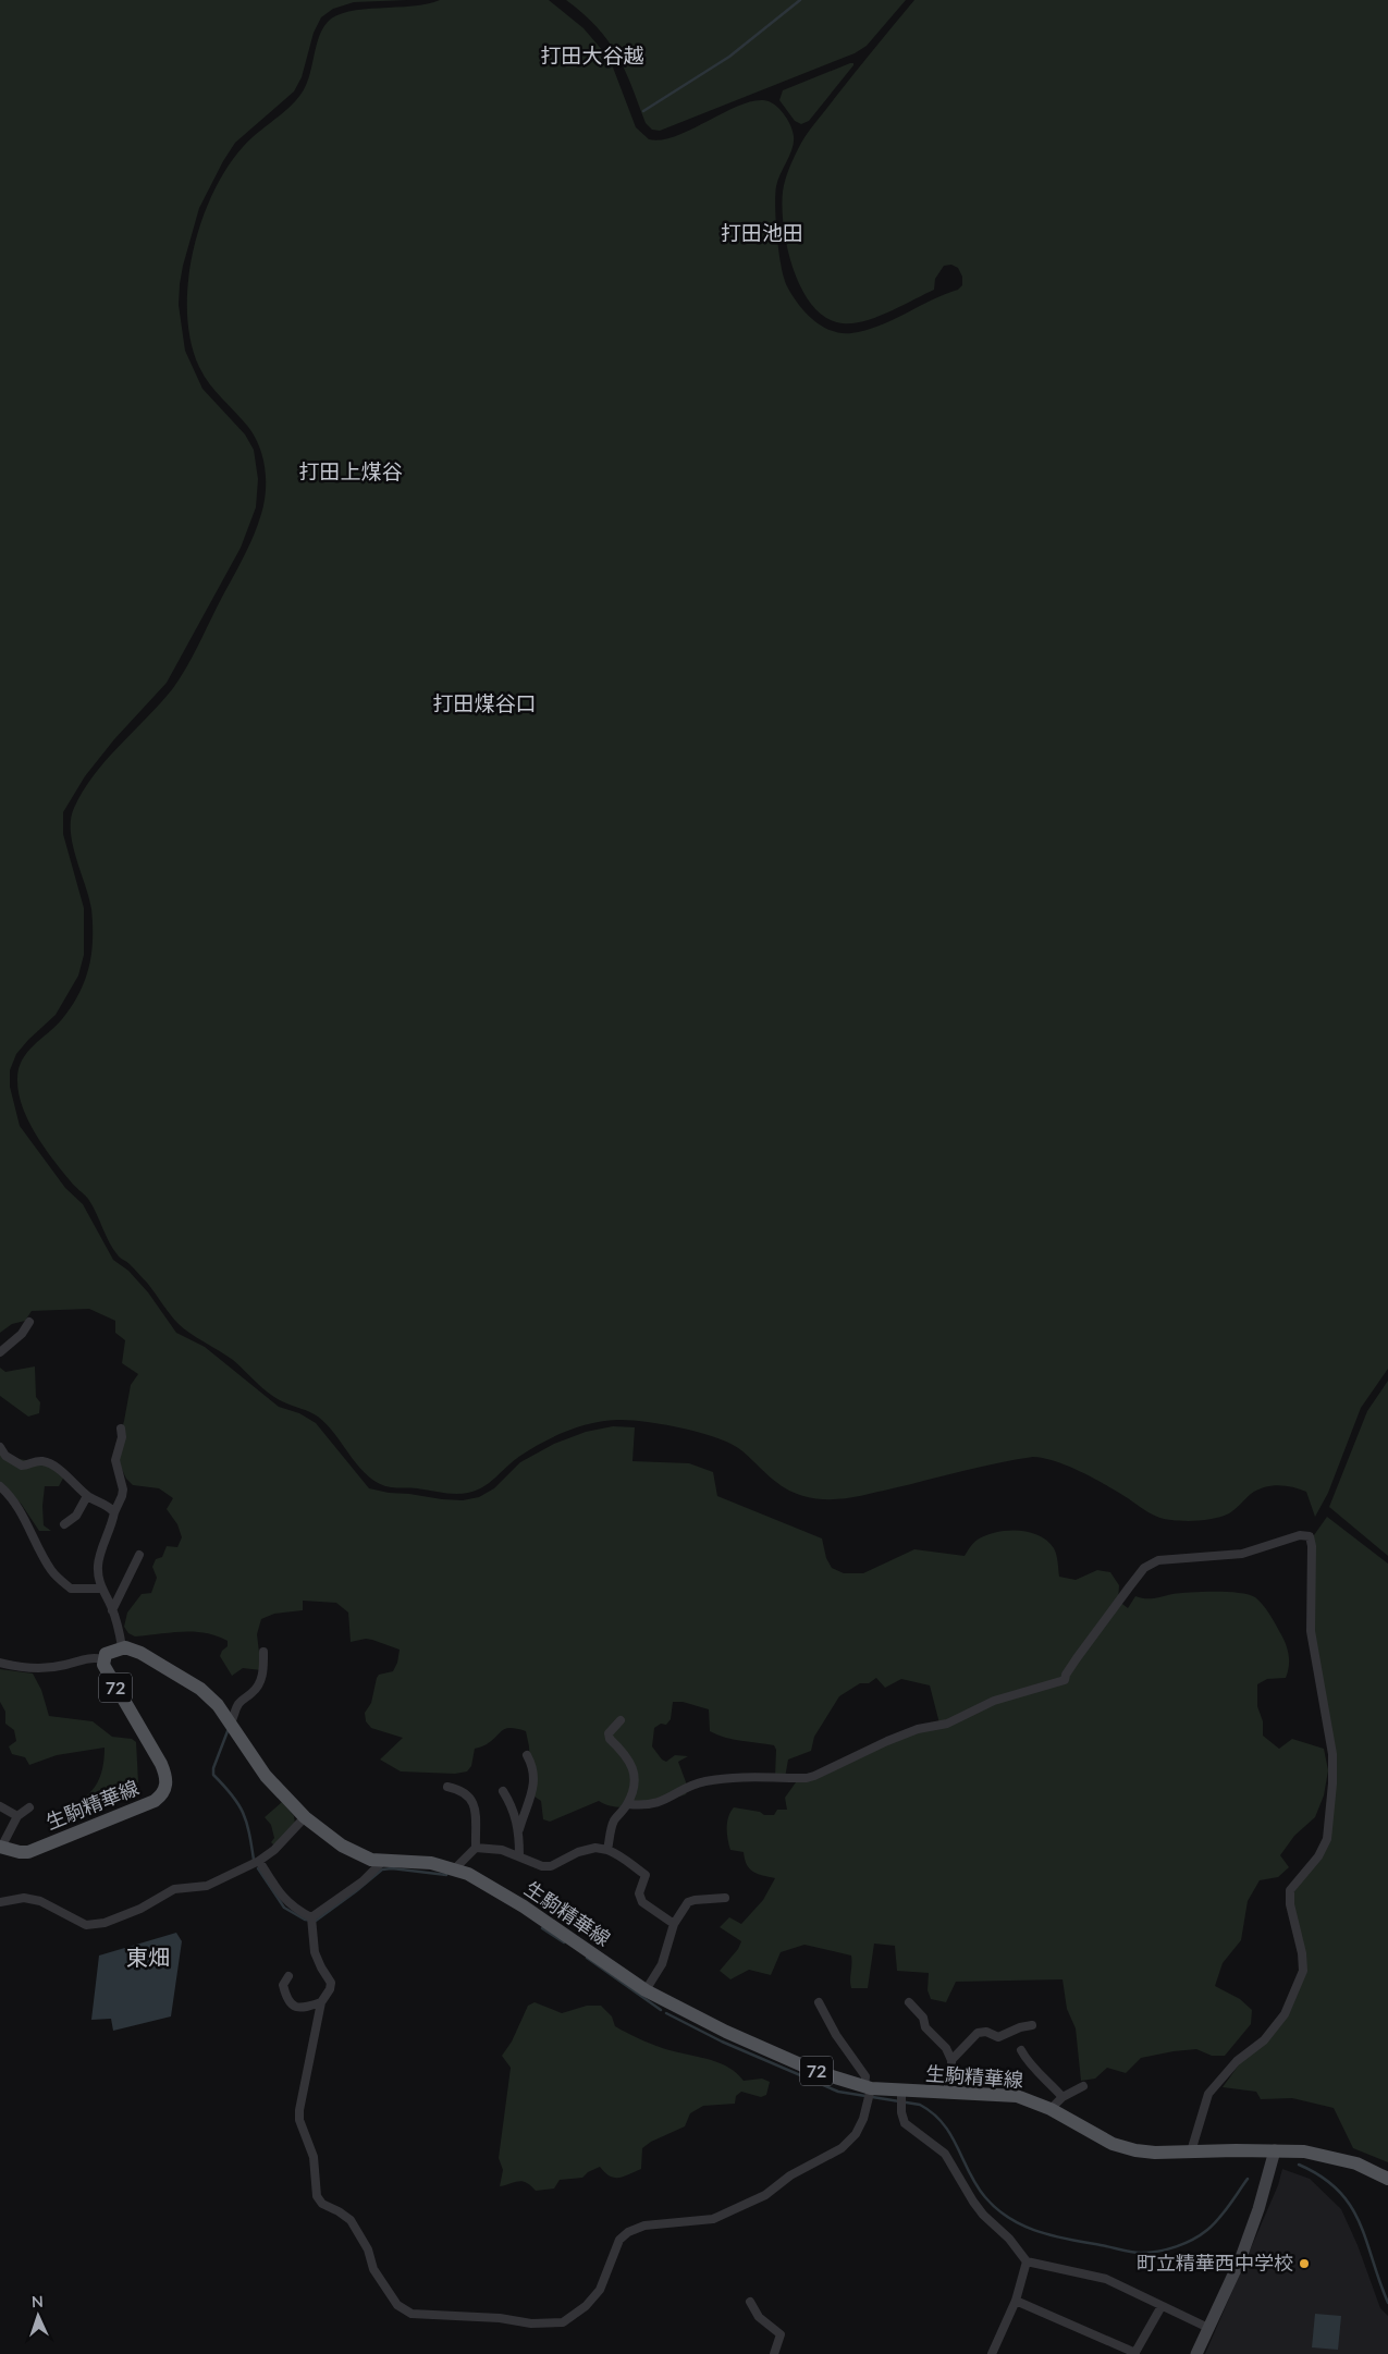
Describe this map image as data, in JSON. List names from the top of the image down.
{
  "streets": {
    "main road": ["72", "生駒精華線"]
  },
  "crossings": [
    ["72", "生駒精華線"]
  ],
  "districts": [
    "打田大谷越",
    "打田池田",
    "打田上煤谷",
    "打田煤谷口",
    "東畑"
  ],
  "places": ["町立精華西中学校"],
  "north": "top"
}
